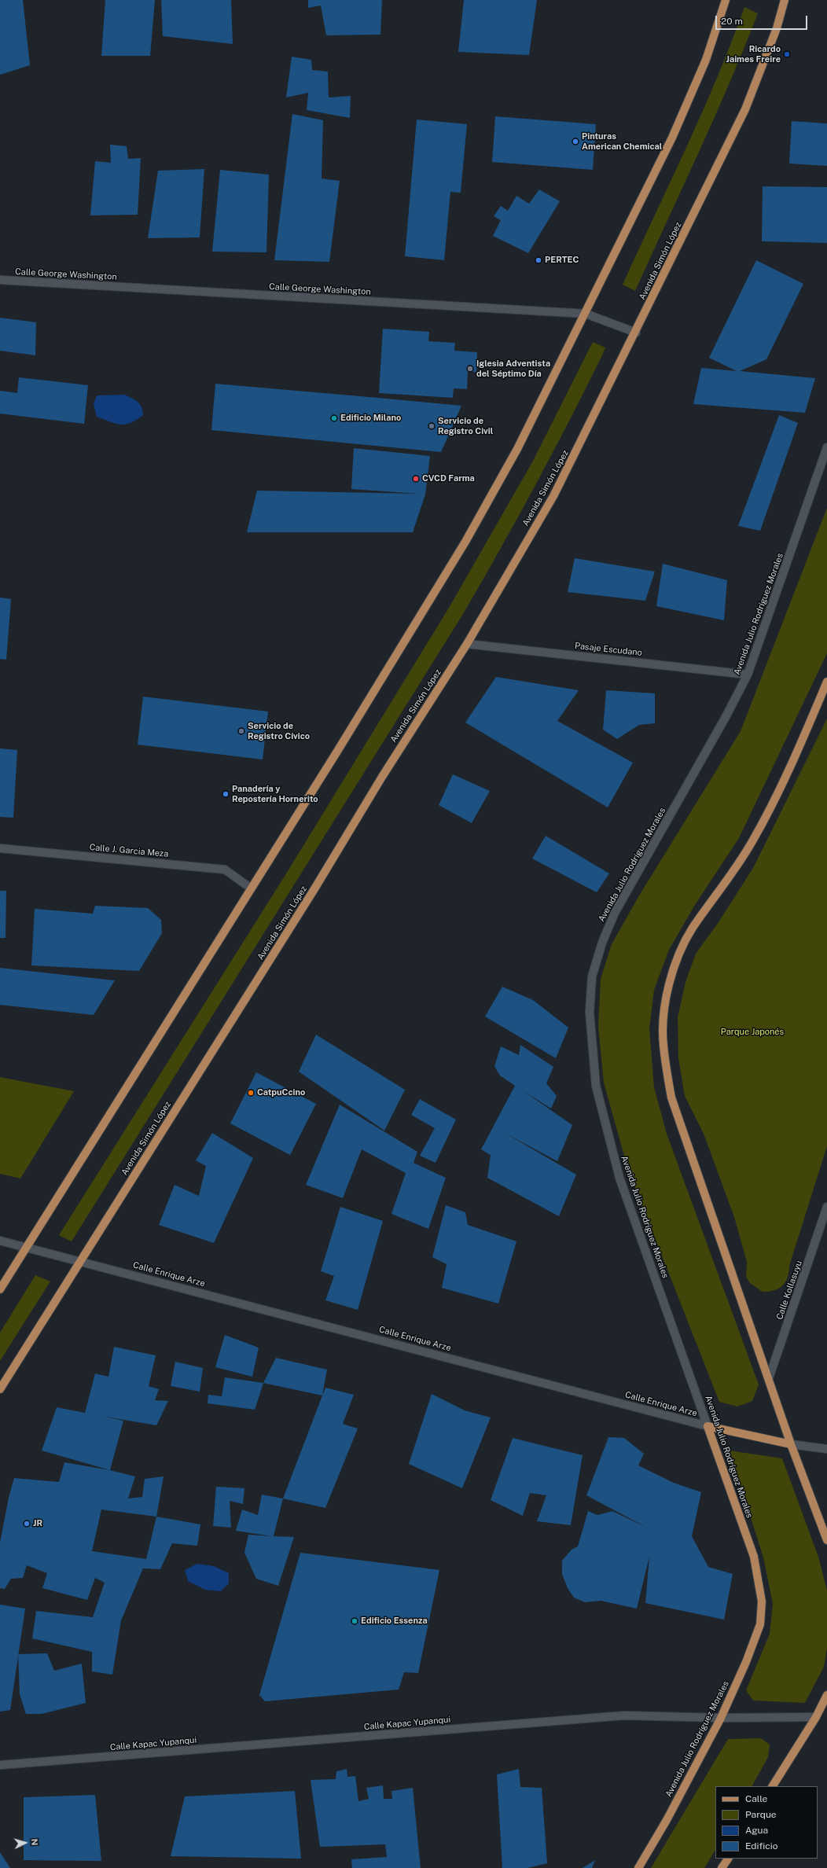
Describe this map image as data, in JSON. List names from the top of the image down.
{
  "streets": {
    "main road": ["Avenida Simón López", "Avenida Julio Rodríguez Morales", "Calle Enrique Arze"],
    "street": [
      "Calle George Washington",
      "Pasaje Escudano",
      "Calle J. Garcia Meza",
      "Calle Kollasuyu",
      "Calle Kapac Yupanqui"
    ]
  },
  "crossings": [
    ["Avenida Simón López", "Calle George Washington"],
    ["Avenida Simón López", "Pasaje Escudano"],
    ["Avenida Simón López", "Calle Enrique Arze"],
    ["Avenida Julio Rodríguez Morales", "Pasaje Escudano"],
    ["Avenida Julio Rodríguez Morales", "Calle Enrique Arze"],
    ["Avenida Julio Rodríguez Morales", "Calle Kapac Yupanqui"]
  ],
  "parks": ["Parque Japonés"],
  "places": [
    "Ricardo Jaimes Freire",
    "Pinturas American Chemical",
    "PERTEC",
    "Iglesia Adventista del Séptimo Día",
    "Edificio Milano",
    "Servicio de Registro Civil",
    "CVCD Farma",
    "Servicio de Registro Cívico",
    "Panadería y Repostería Hornerito",
    "CatpuCcino",
    "JR",
    "Edificio Essenza"
  ],
  "legend": [
    "Calle",
    "Parque",
    "Agua",
    "Edificio"
  ],
  "scale_bar": "20 m",
  "north": "right"
}
